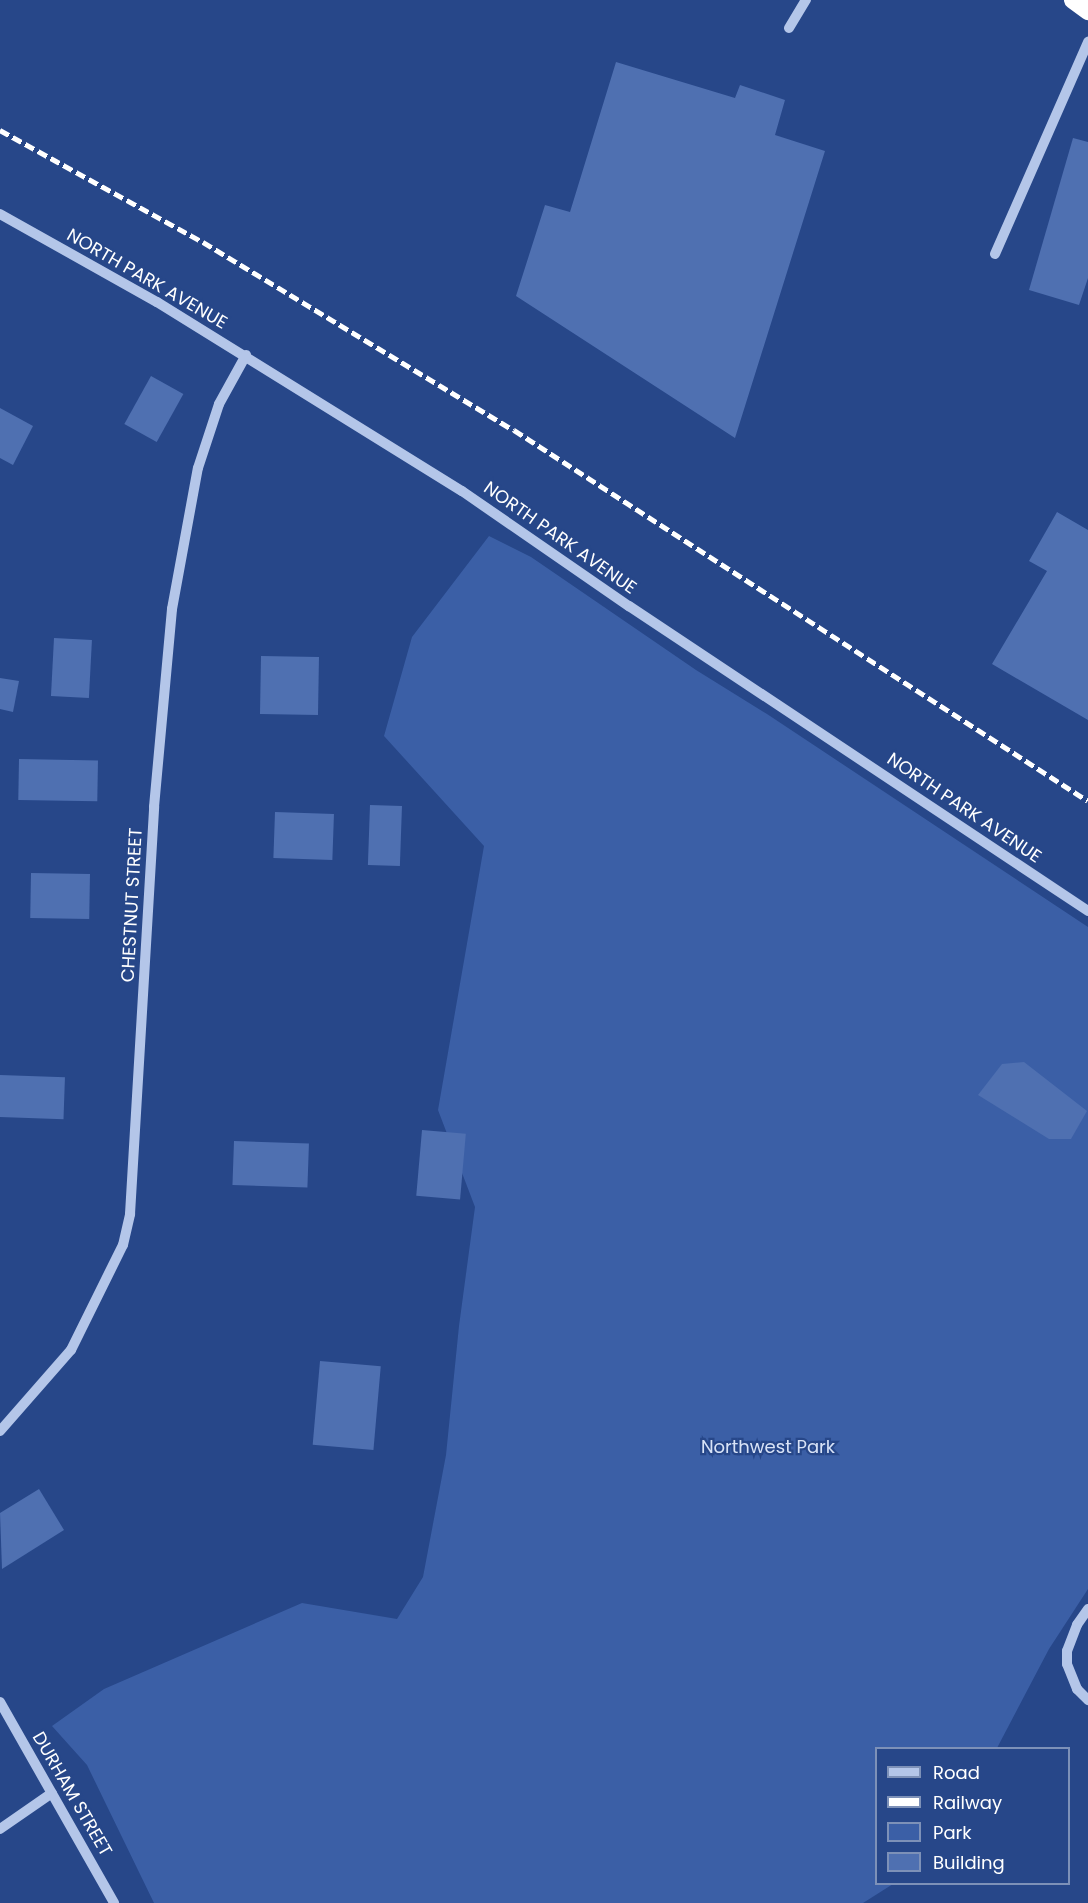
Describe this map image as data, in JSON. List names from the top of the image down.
{
  "streets": {
    "street": ["NORTH PARK AVENUE", "CHESTNUT STREET", "DURHAM STREET"]
  },
  "crossings": [
    ["NORTH PARK AVENUE", "CHESTNUT STREET"]
  ],
  "parks": ["Northwest Park"],
  "legend": [
    "Road",
    "Railway",
    "Park",
    "Building"
  ]
}
